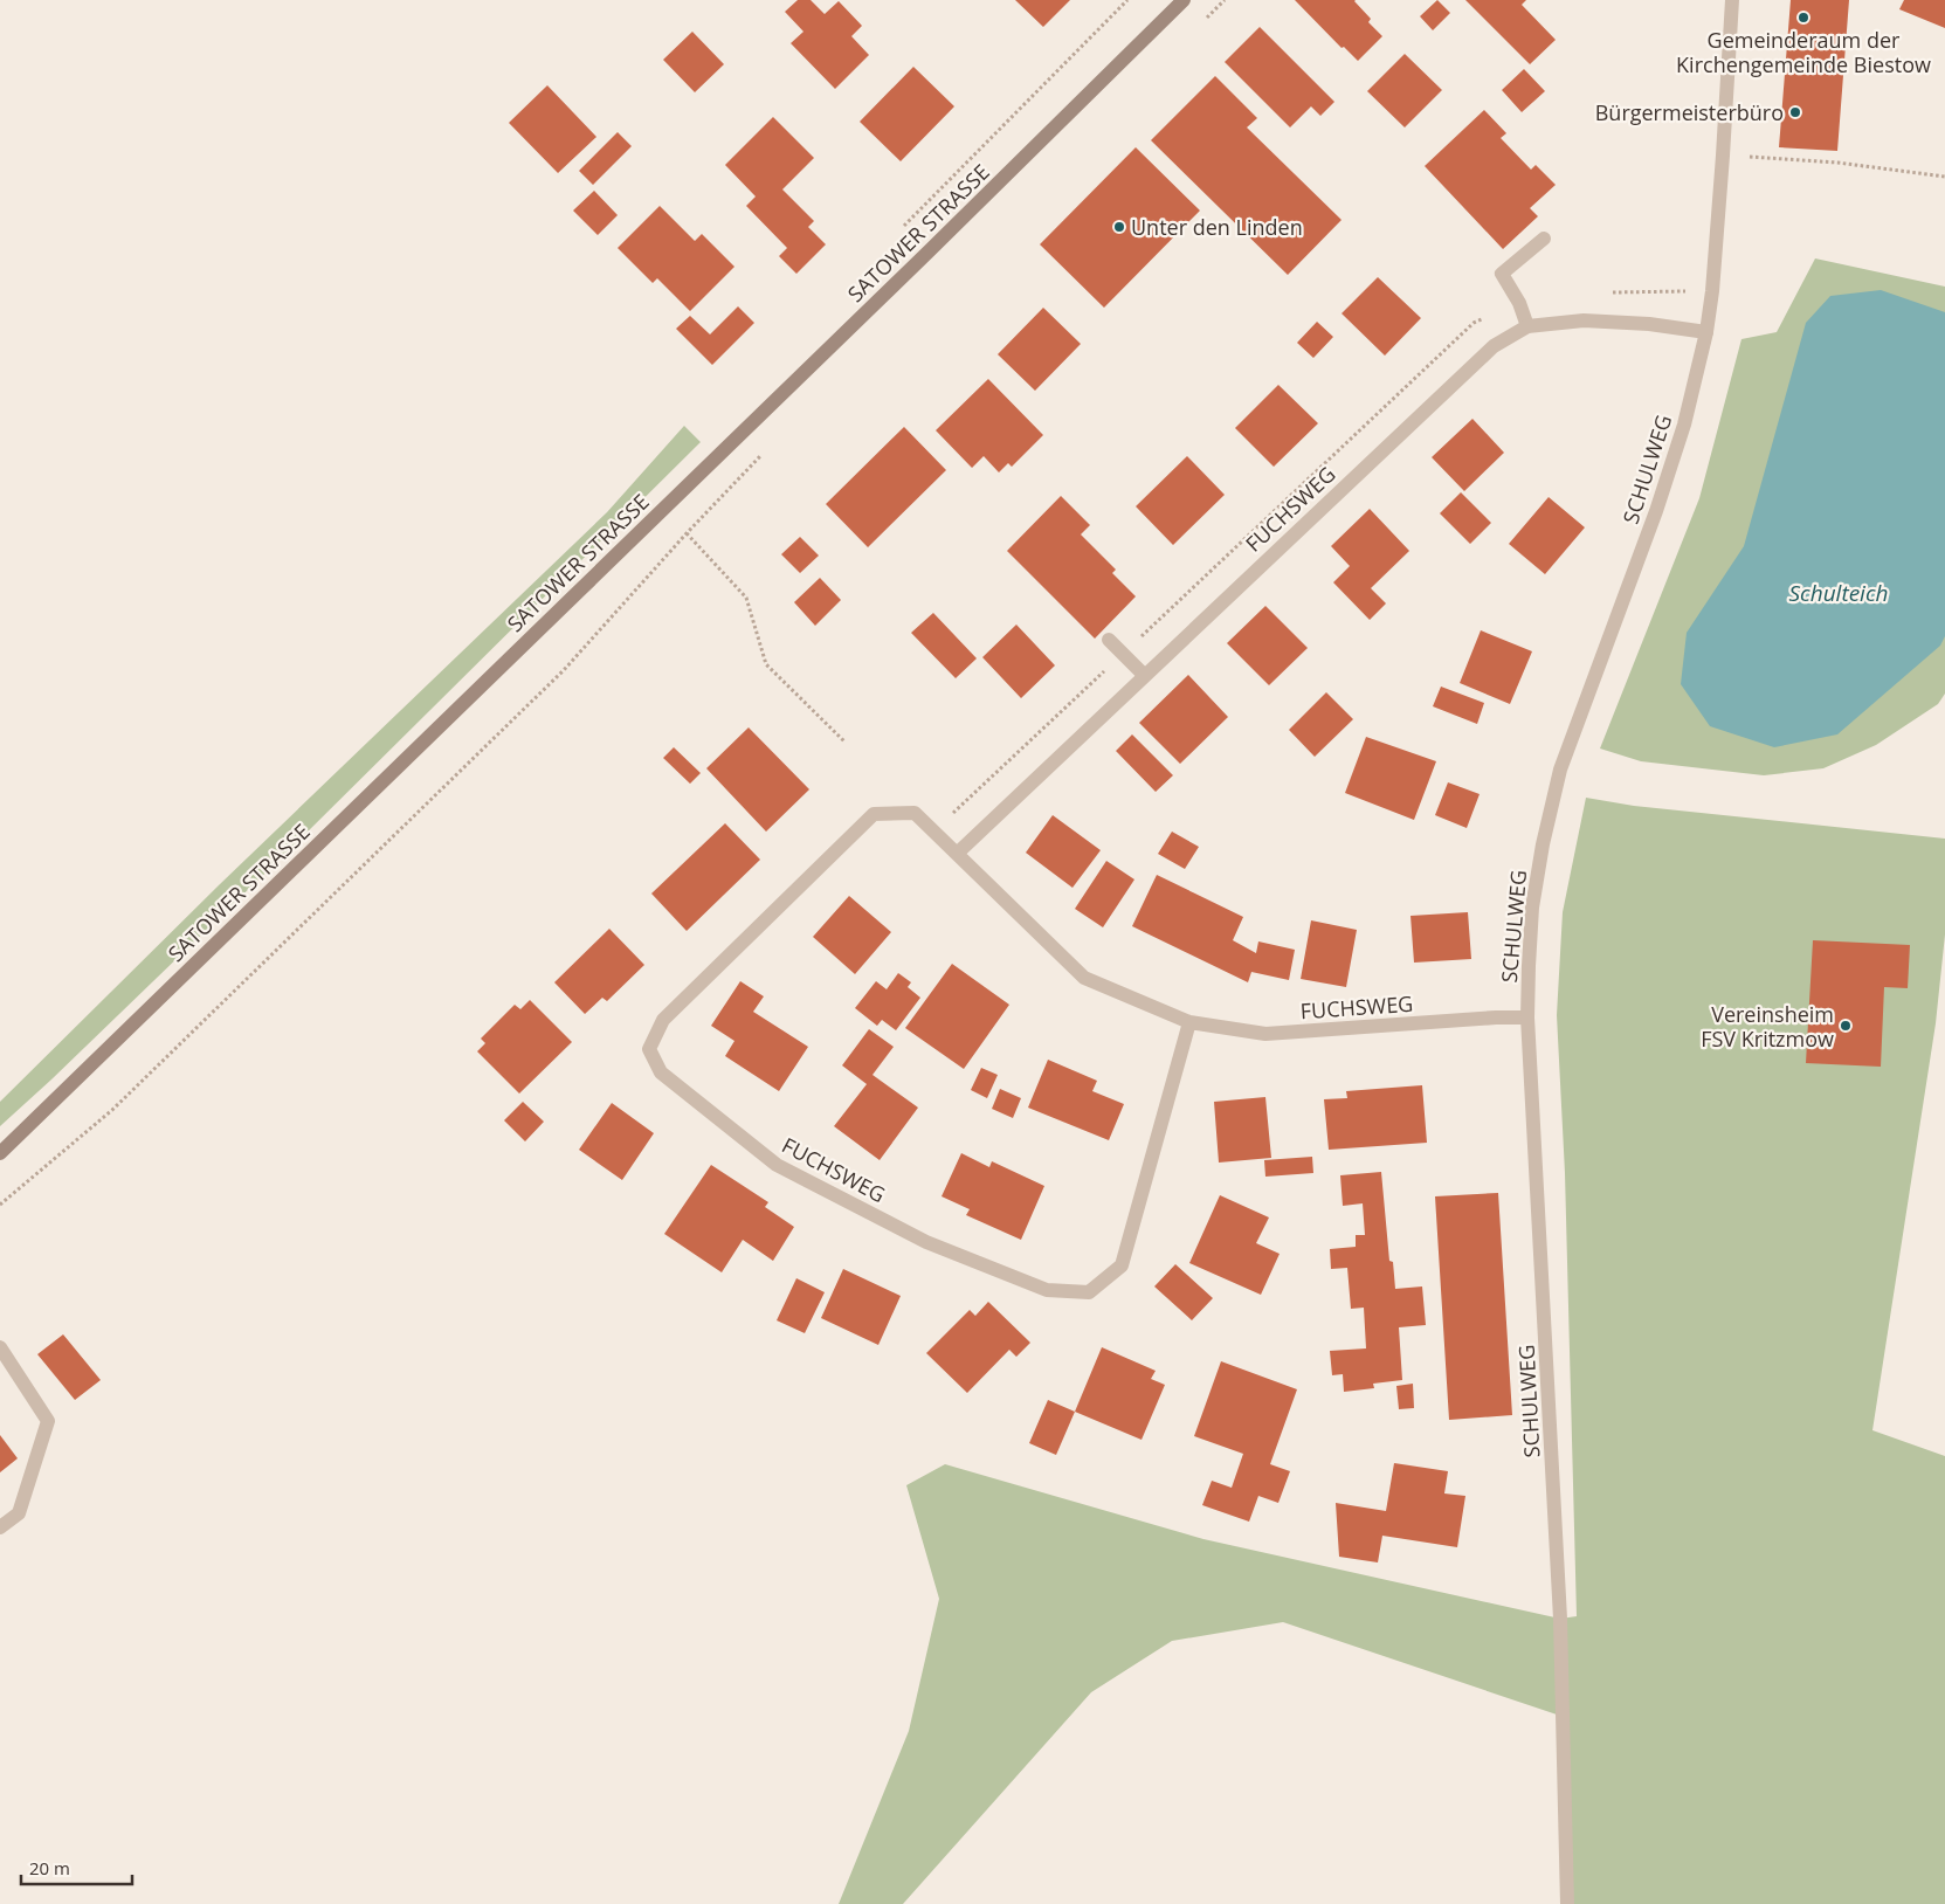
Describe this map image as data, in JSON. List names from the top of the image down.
{
  "streets": {
    "main road": ["SATOWER STRASSE"],
    "street": ["SCHULWEG", "FUCHSWEG"]
  },
  "crossings": [
    ["SCHULWEG", "FUCHSWEG"]
  ],
  "water": ["Schulteich"],
  "places": [
    "Gemeinderaum der Kirchengemeinde Biestow",
    "Bürgermeisterbüro",
    "Unter den Linden",
    "Vereinsheim FSV Kritzmow"
  ],
  "scale_bar": "20 m"
}
